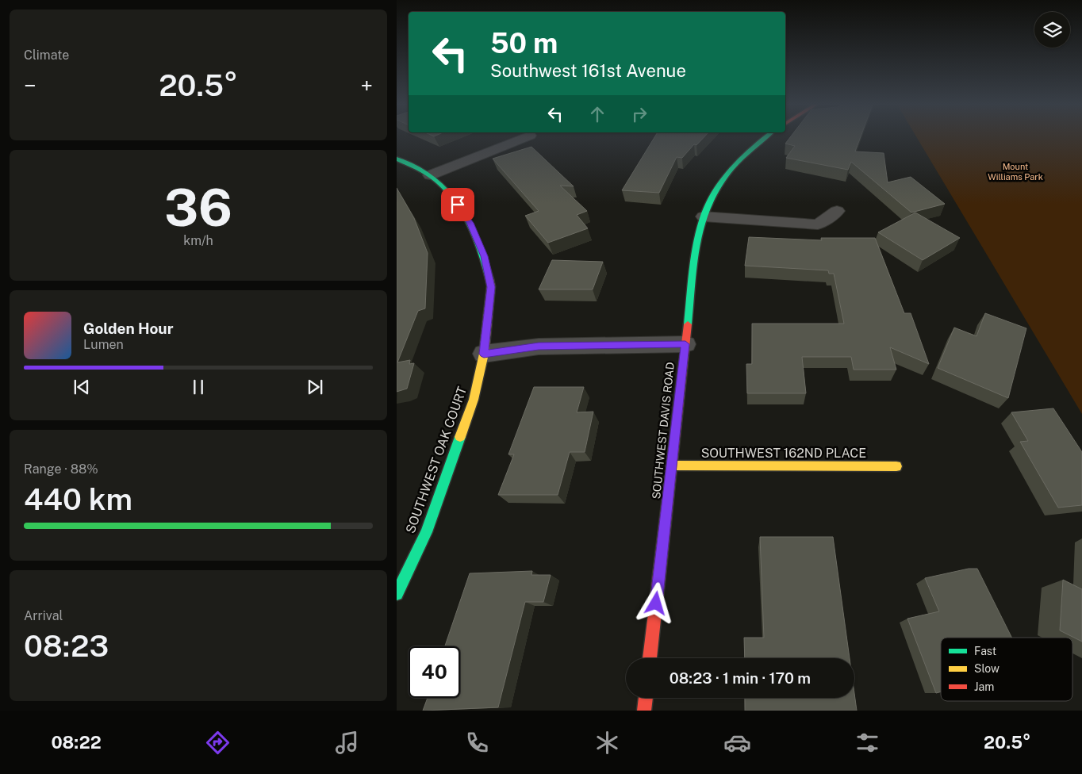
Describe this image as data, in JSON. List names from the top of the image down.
{
  "streets": {
    "street": ["SOUTHWEST DAVIS ROAD", "SOUTHWEST 162ND PLACE", "SOUTHWEST OAK COURT"]
  },
  "crossings": [
    ["SOUTHWEST DAVIS ROAD", "SOUTHWEST 162ND PLACE"]
  ],
  "parks": ["Mount Williams Park"],
  "legend": ["Fast", "Slow", "Jam"],
  "page": {
    "tile": [
      "Climate",
      ["36", "km/h"],
      ["Range · 88%", "440 km"],
      ["Arrival", "08:23"]
    ],
    "turn": ["50 m", "Southwest 161st Avenue"],
    "heat": ["−", "20.5°", "+"],
    "song": ["Golden Hour", "Lumen"],
    "limit": "40",
    "trip": "08:23 · 1 min · 170 m",
    "tabs": ["08:22", "20.5°"]
  }
}
